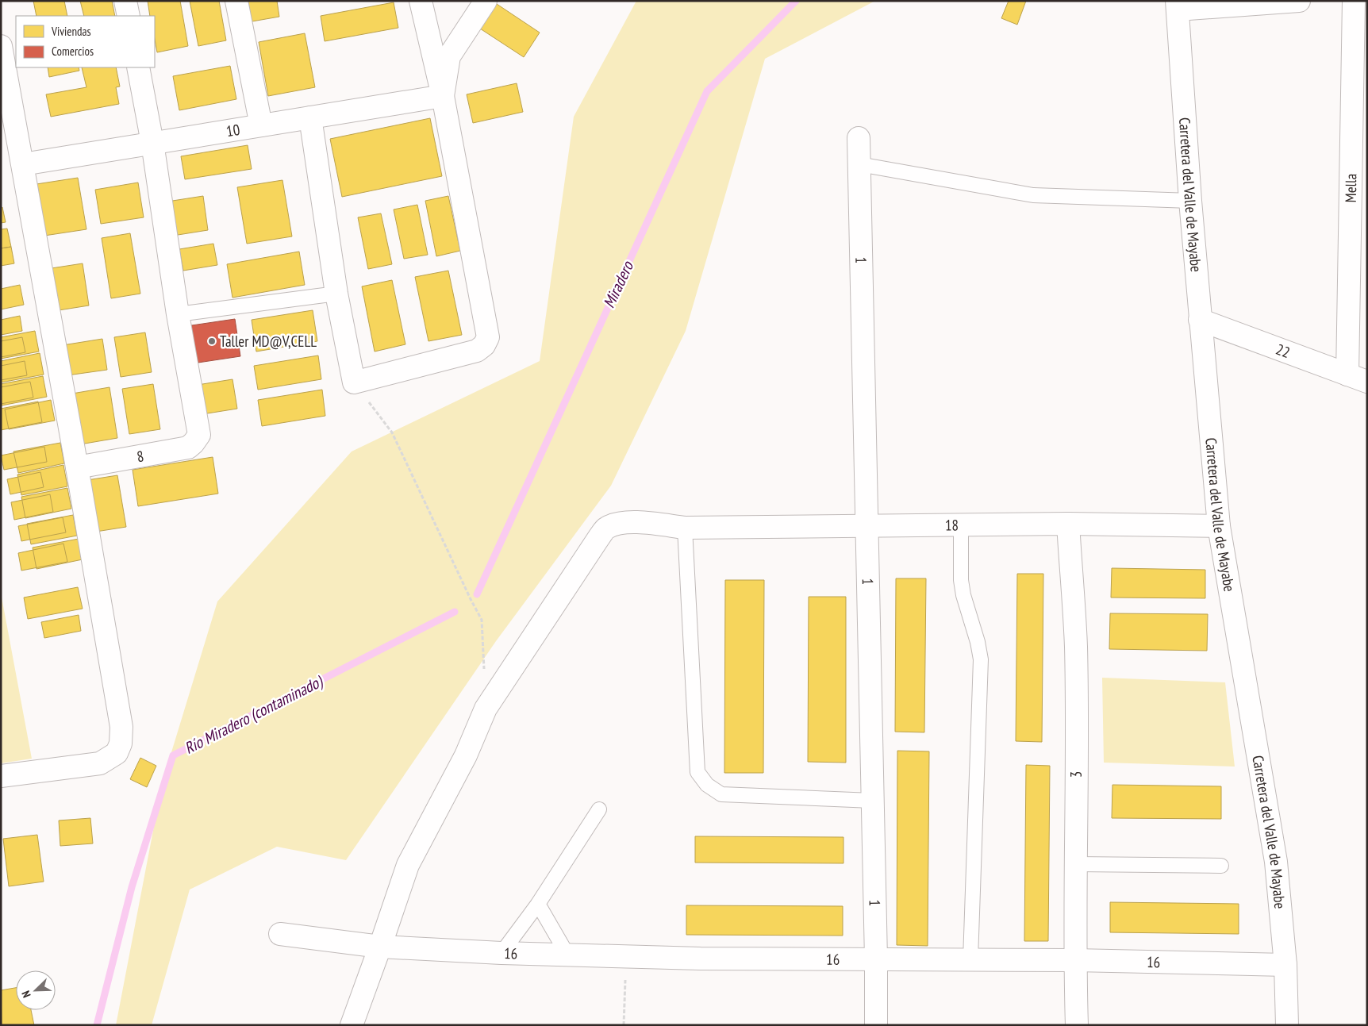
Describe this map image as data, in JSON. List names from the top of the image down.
{
  "streets": {
    "street": [
      "10",
      "Mella",
      "Carretera del Valle de Mayabe",
      "1",
      "22",
      "8",
      "18",
      "3",
      "16"
    ]
  },
  "crossings": [
    ["Mella", "22"],
    ["Carretera del Valle de Mayabe", "22"],
    ["Carretera del Valle de Mayabe", "18"],
    ["Carretera del Valle de Mayabe", "16"],
    ["1", "18"],
    ["1", "16"],
    ["18", "3"],
    ["18", "16"],
    ["3", "16"]
  ],
  "water": ["Miradero", "Río Miradero (contaminado)"],
  "places": ["Taller MD@V,CELL"],
  "legend": ["Viviendas", "Comercios"],
  "north": "bottom left"
}
